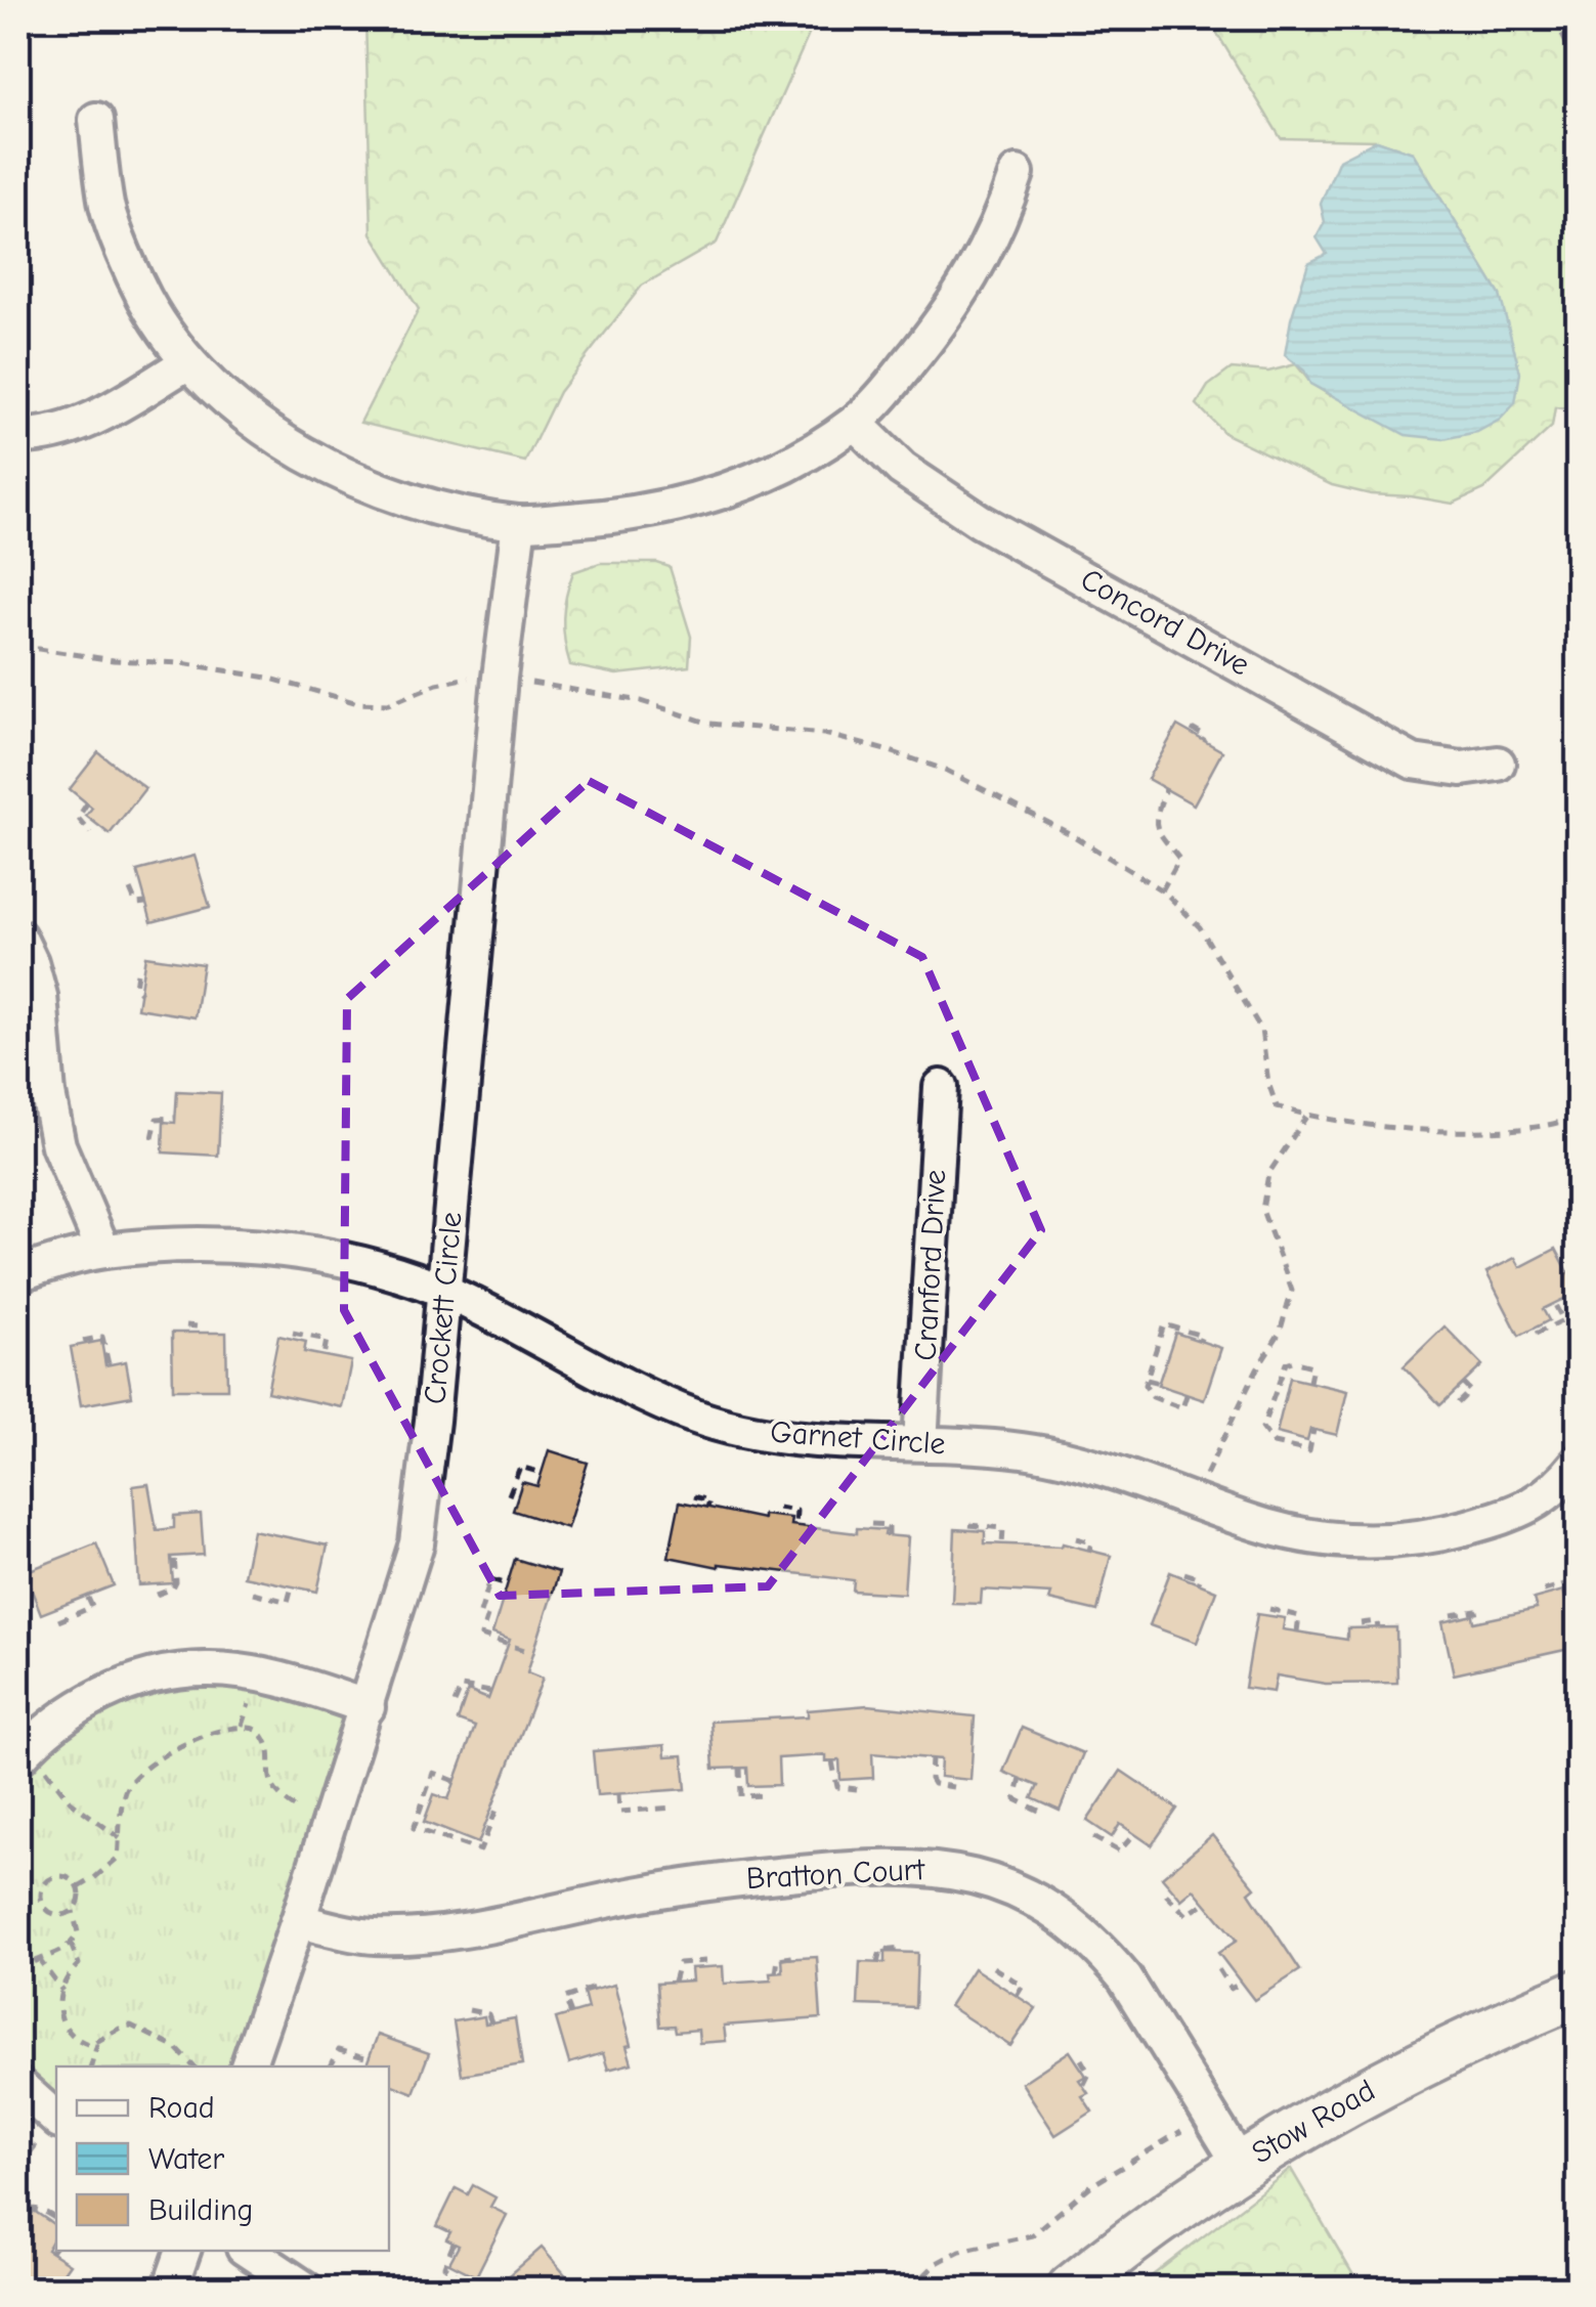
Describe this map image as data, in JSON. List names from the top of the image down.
{
  "streets": {
    "street": [
      "Concord Drive",
      "Cranford Drive",
      "Crockett Circle",
      "Garnet Circle",
      "Bratton Court",
      "Stow Road"
    ]
  },
  "crossings": [
    ["Cranford Drive", "Garnet Circle"],
    ["Crockett Circle", "Garnet Circle"],
    ["Crockett Circle", "Bratton Court"],
    ["Bratton Court", "Stow Road"]
  ],
  "legend": ["Road", "Water", "Building"]
}
